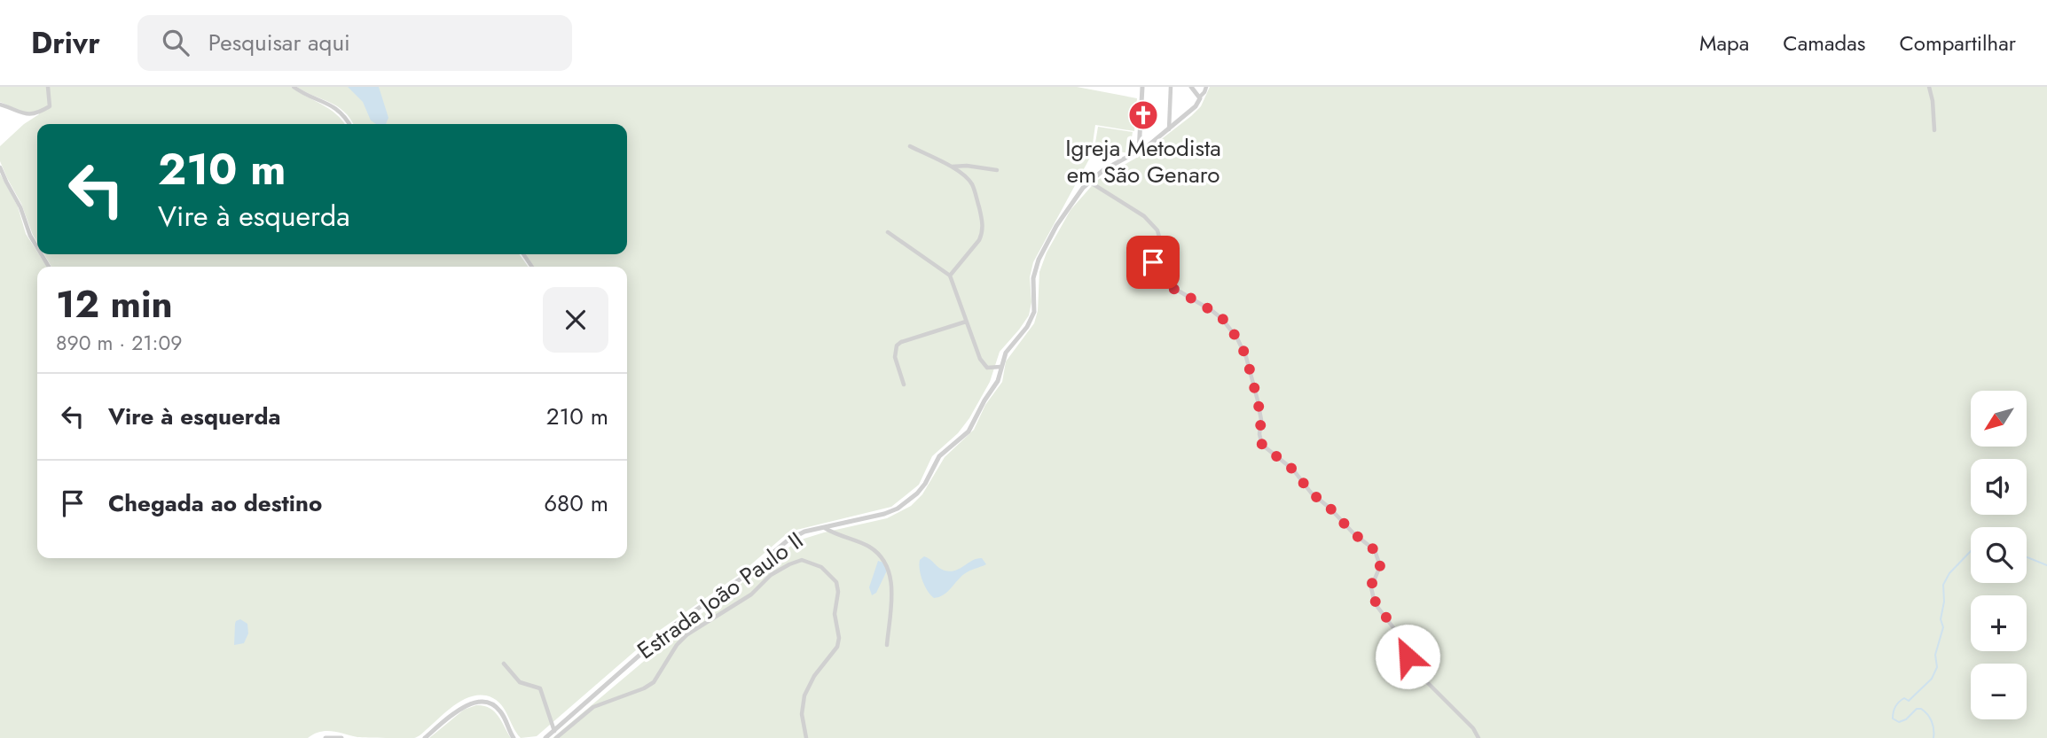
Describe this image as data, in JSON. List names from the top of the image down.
{
  "streets": {
    "street": ["Estrada João Paulo II"]
  },
  "places": {
    "church": ["Igreja Metodista em São Genaro"]
  },
  "north": "bottom left",
  "page": {
    "header": "Drivr",
    "search": "Pesquisar aqui",
    "nav": ["Mapa", "Camadas", "Compartilhar"],
    "turn": ["210 m", "Vire à esquerda"],
    "heading": ["12 min", "890 m · 21:09"],
    "list": [
      {
        "name": "Vire à esquerda",
        "value": "210 m"
      },
      {
        "name": "Chegada ao destino",
        "value": "680 m"
      }
    ],
    "map_buttons": ["+", "−"]
  }
}
